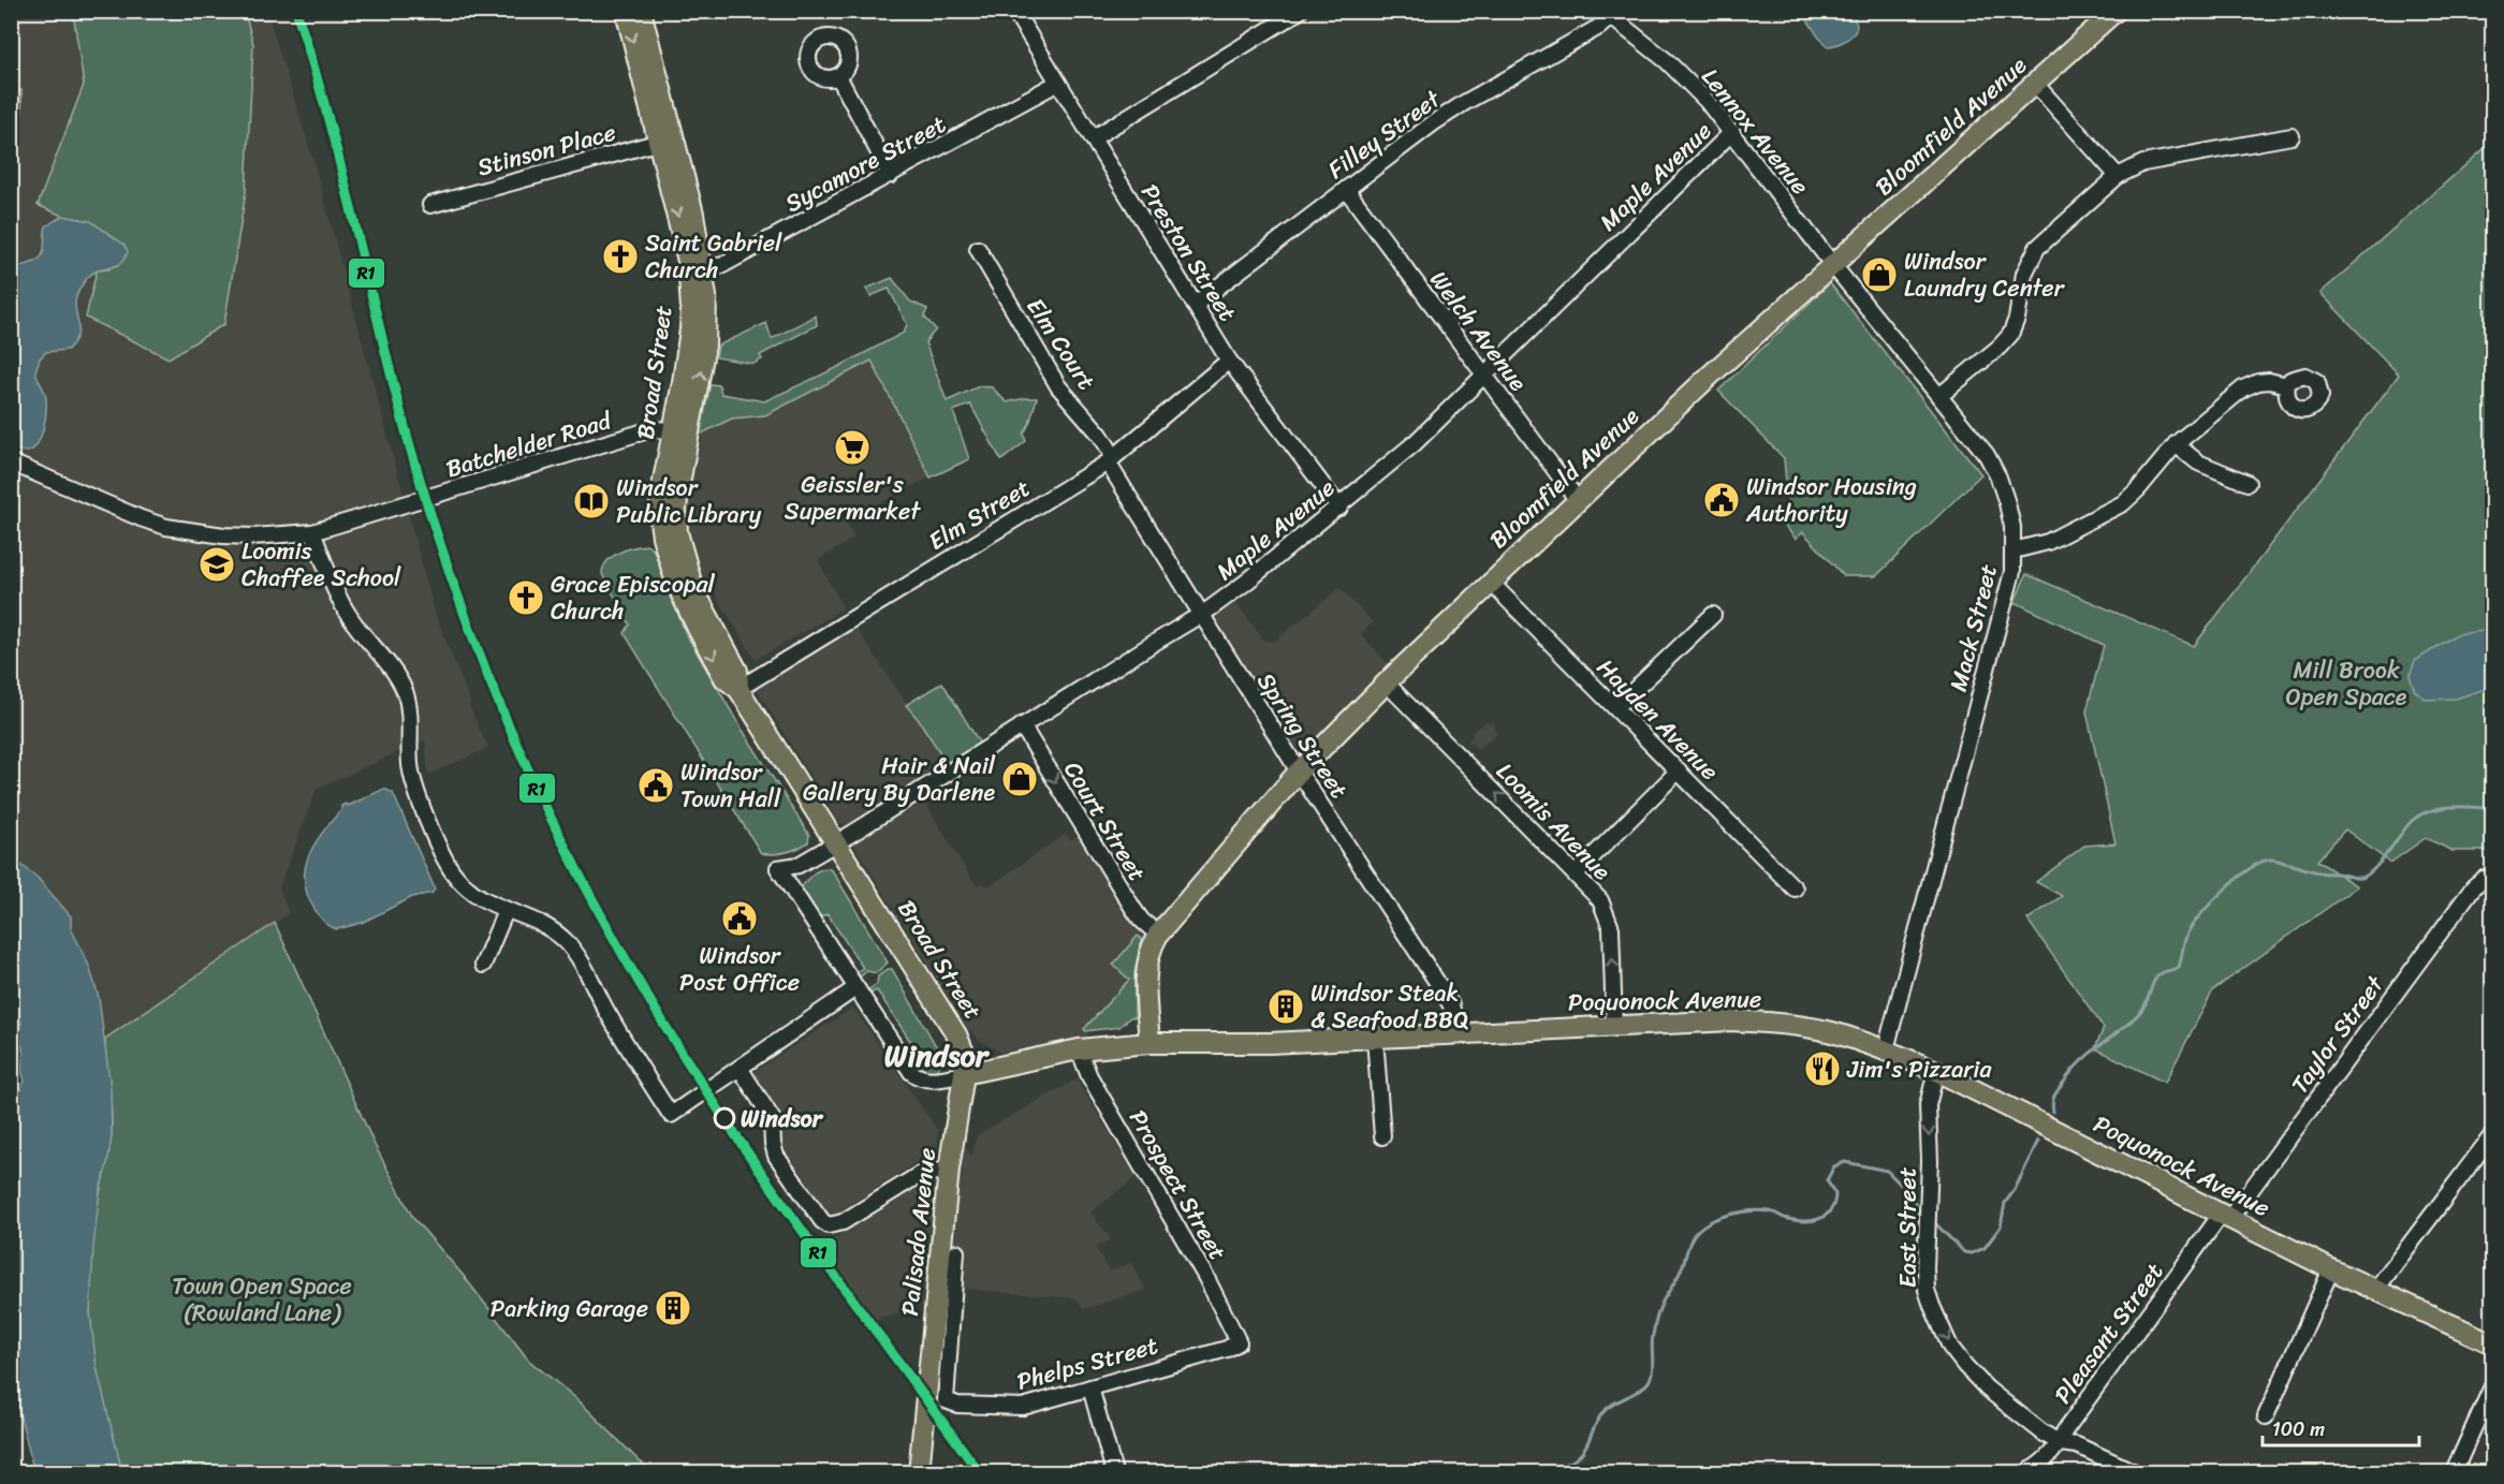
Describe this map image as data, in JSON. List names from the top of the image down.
{
  "streets": {
    "main road": [
      "Bloomfield Avenue",
      "Broad Street",
      "Poquonock Avenue",
      "Palisado Avenue"
    ],
    "street": [
      "Lennox Avenue",
      "Filley Street",
      "Stinson Place",
      "Sycamore Street",
      "Maple Avenue",
      "Preston Street",
      "Welch Avenue",
      "Elm Court",
      "Batchelder Road",
      "Elm Street",
      "Mack Street",
      "Hayden Avenue",
      "Spring Street",
      "Court Street",
      "Loomis Avenue",
      "Taylor Street",
      "Prospect Street",
      "East Street",
      "Pleasant Street",
      "Phelps Street"
    ]
  },
  "crossings": [
    ["Bloomfield Avenue", "Lennox Avenue"],
    ["Bloomfield Avenue", "Welch Avenue"],
    ["Bloomfield Avenue", "Mack Street"],
    ["Bloomfield Avenue", "Hayden Avenue"],
    ["Bloomfield Avenue", "Spring Street"],
    ["Bloomfield Avenue", "Court Street"],
    ["Bloomfield Avenue", "Loomis Avenue"],
    ["Bloomfield Avenue", "Poquonock Avenue"],
    ["Lennox Avenue", "Filley Street"],
    ["Lennox Avenue", "Maple Avenue"],
    ["Lennox Avenue", "Mack Street"],
    ["Filley Street", "Preston Street"],
    ["Filley Street", "Welch Avenue"],
    ["Stinson Place", "Broad Street"],
    ["Sycamore Street", "Preston Street"],
    ["Sycamore Street", "Broad Street"],
    ["Maple Avenue", "Preston Street"],
    ["Maple Avenue", "Welch Avenue"],
    ["Maple Avenue", "Broad Street"],
    ["Maple Avenue", "Spring Street"],
    ["Maple Avenue", "Court Street"],
    ["Preston Street", "Elm Street"],
    ["Elm Court", "Elm Street"],
    ["Elm Court", "Spring Street"],
    ["Broad Street", "Batchelder Road"],
    ["Broad Street", "Elm Street"],
    ["Broad Street", "Poquonock Avenue"],
    ["Broad Street", "Palisado Avenue"],
    ["Elm Street", "Spring Street"],
    ["Mack Street", "Poquonock Avenue"],
    ["Spring Street", "Poquonock Avenue"],
    ["Loomis Avenue", "Poquonock Avenue"],
    ["Poquonock Avenue", "Taylor Street"],
    ["Poquonock Avenue", "Prospect Street"],
    ["Poquonock Avenue", "East Street"],
    ["Poquonock Avenue", "Palisado Avenue"],
    ["Poquonock Avenue", "Pleasant Street"],
    ["Taylor Street", "Pleasant Street"],
    ["Prospect Street", "Phelps Street"],
    ["East Street", "Pleasant Street"]
  ],
  "one_way": ["Court Street", "Loomis Avenue", "East Street"],
  "districts": ["Windsor"],
  "parks": ["Mill Brook Open Space", "Town Open Space (Rowland Lane)"],
  "places": {
    "church": ["Saint Gabriel Church", "Grace Episcopal Church"],
    "shop": ["Windsor Laundry Center", "Hair & Nail Gallery By Darlene"],
    "supermarket": ["Geissler's Supermarket"],
    "public building": ["Windsor Housing Authority", "Windsor Town Hall", "Windsor Post Office"],
    "library": ["Windsor Public Library"],
    "school or university": ["Loomis Chaffee School"],
    "building": ["Windsor Steak & Seafood BBQ", "Parking Garage"],
    "restaurant": ["Jim's Pizzaria"],
    "other": ["Windsor"]
  },
  "lines": ["transit line R1"],
  "scale_bar": "100 m"
}
